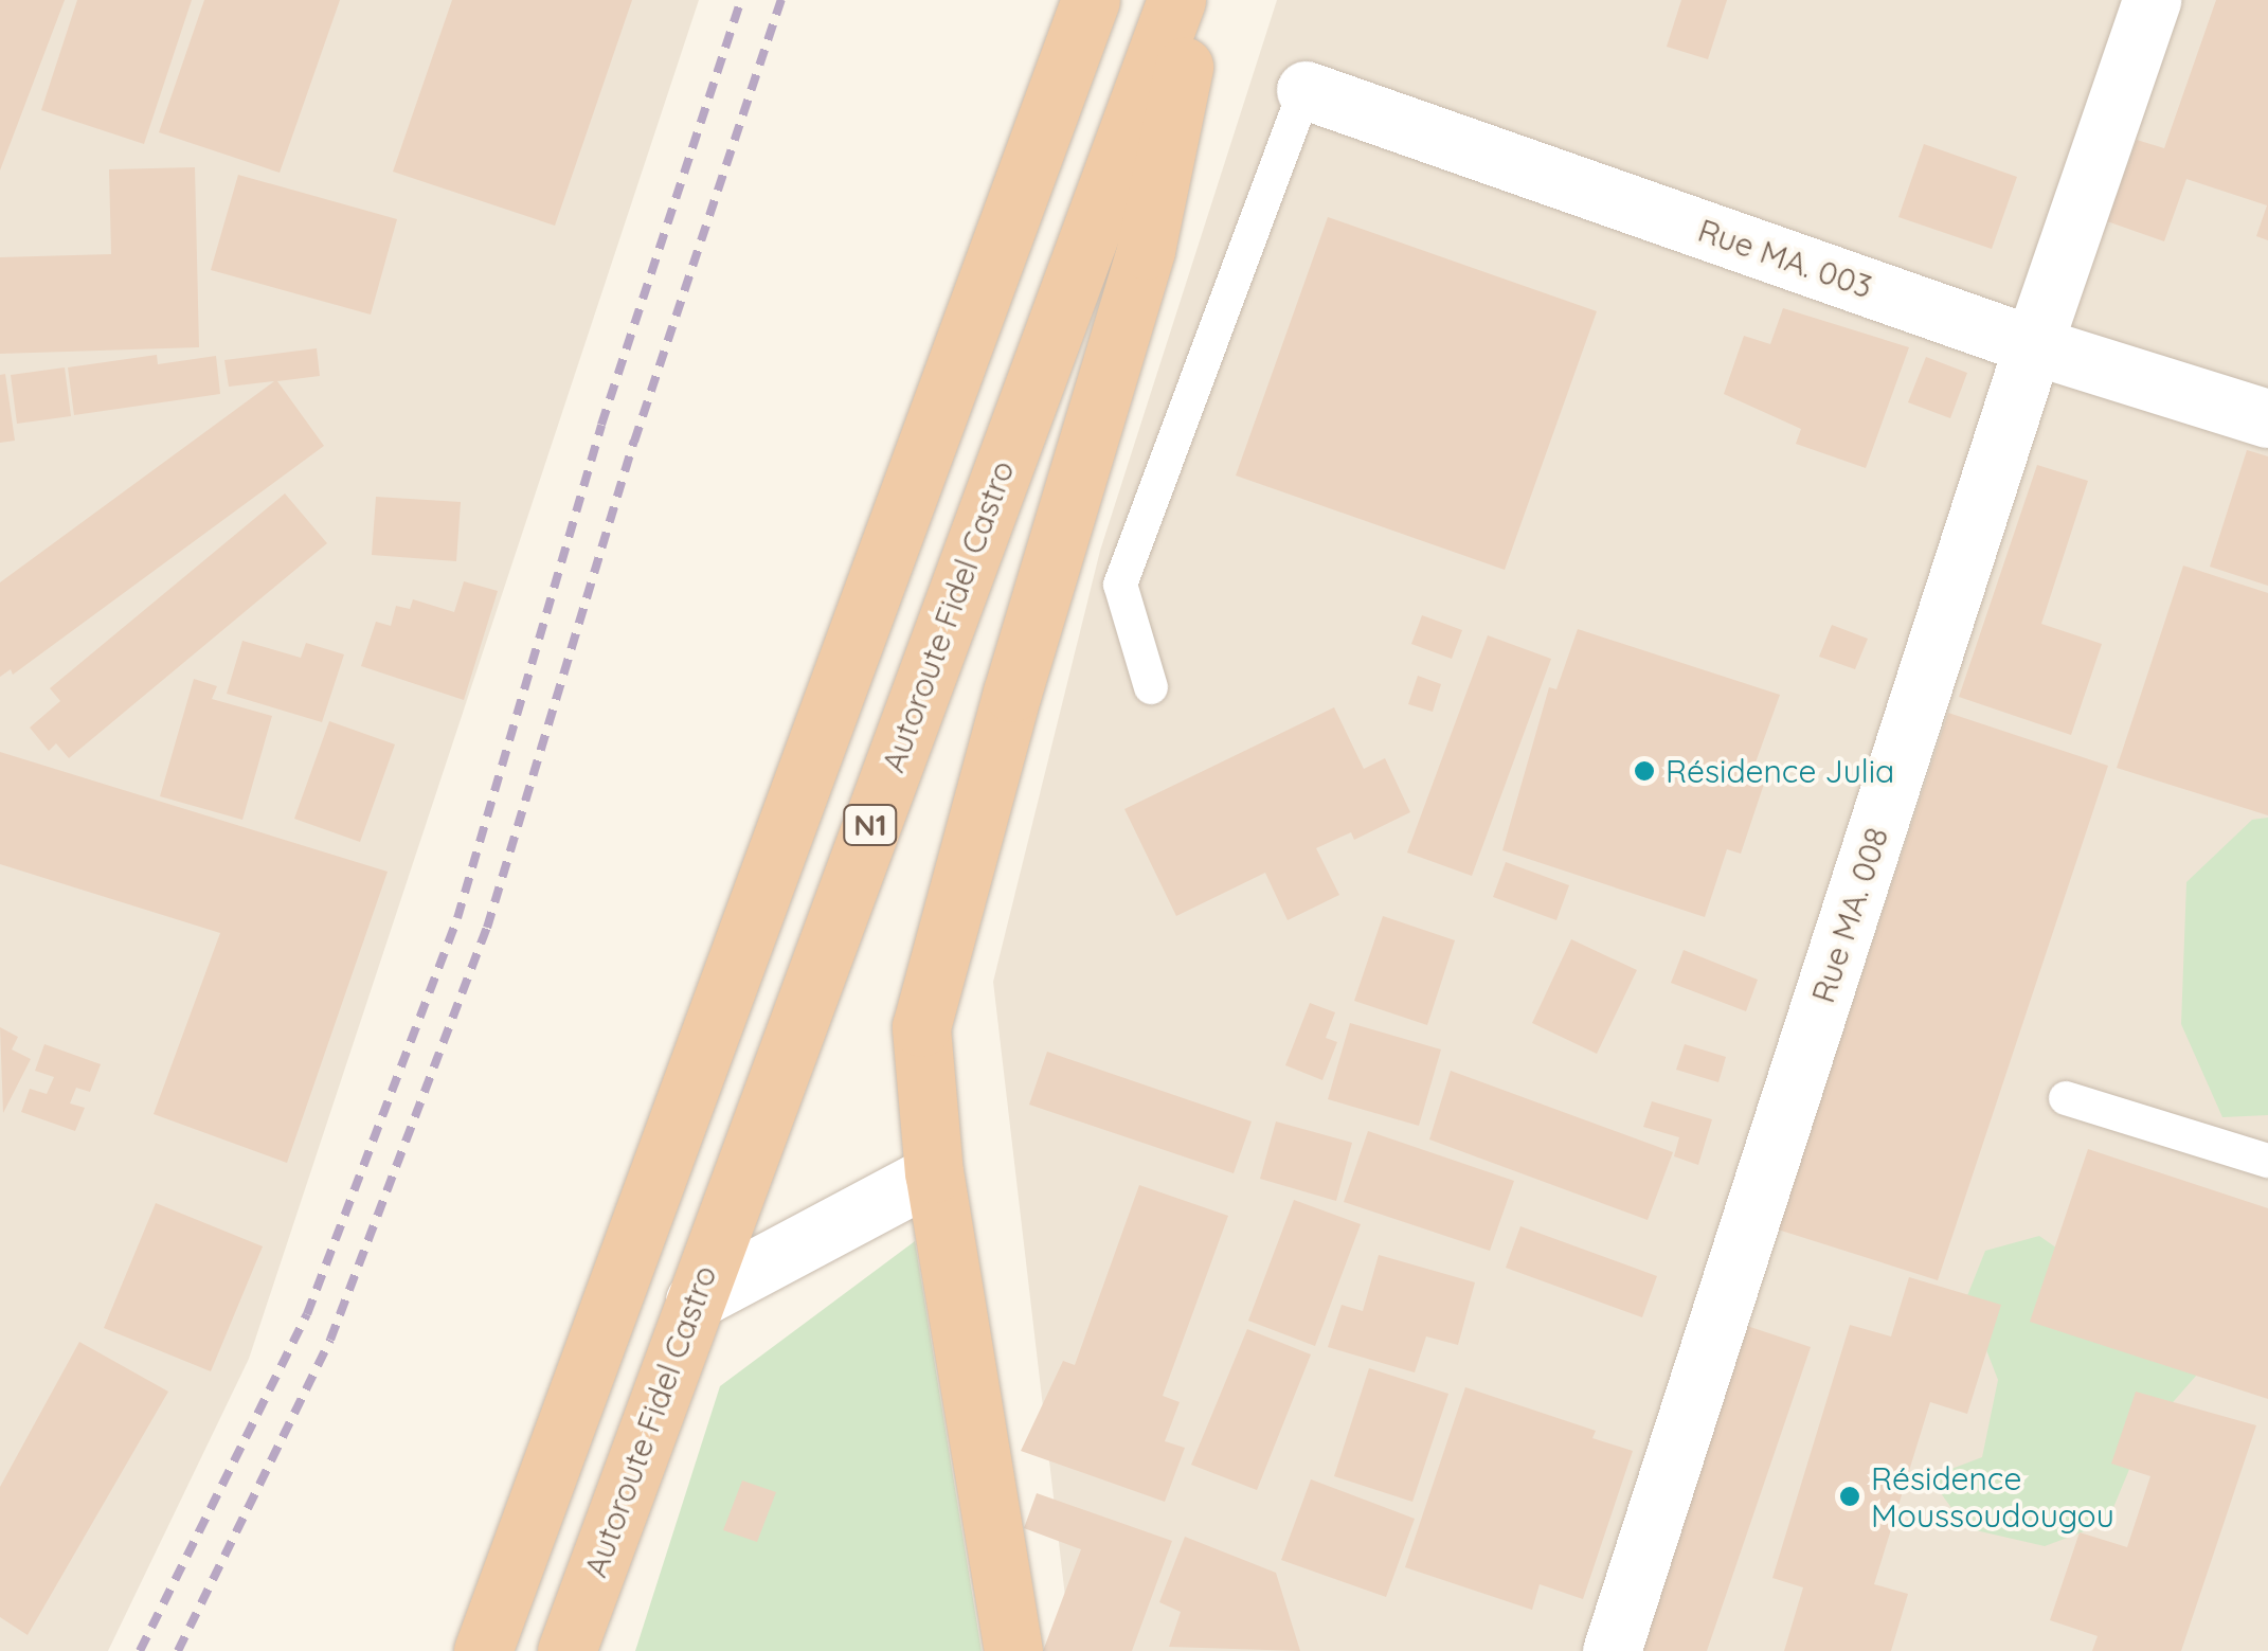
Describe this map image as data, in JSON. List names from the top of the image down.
{
  "streets": {
    "highway": ["Autoroute Fidel Castro", "N1"],
    "street": ["Rue MA. 003", "Rue MA. 008"]
  },
  "crossings": [
    ["Rue MA. 003", "Rue MA. 008"]
  ],
  "places": ["Résidence Julia", "Résidence Moussoudougou"]
}
